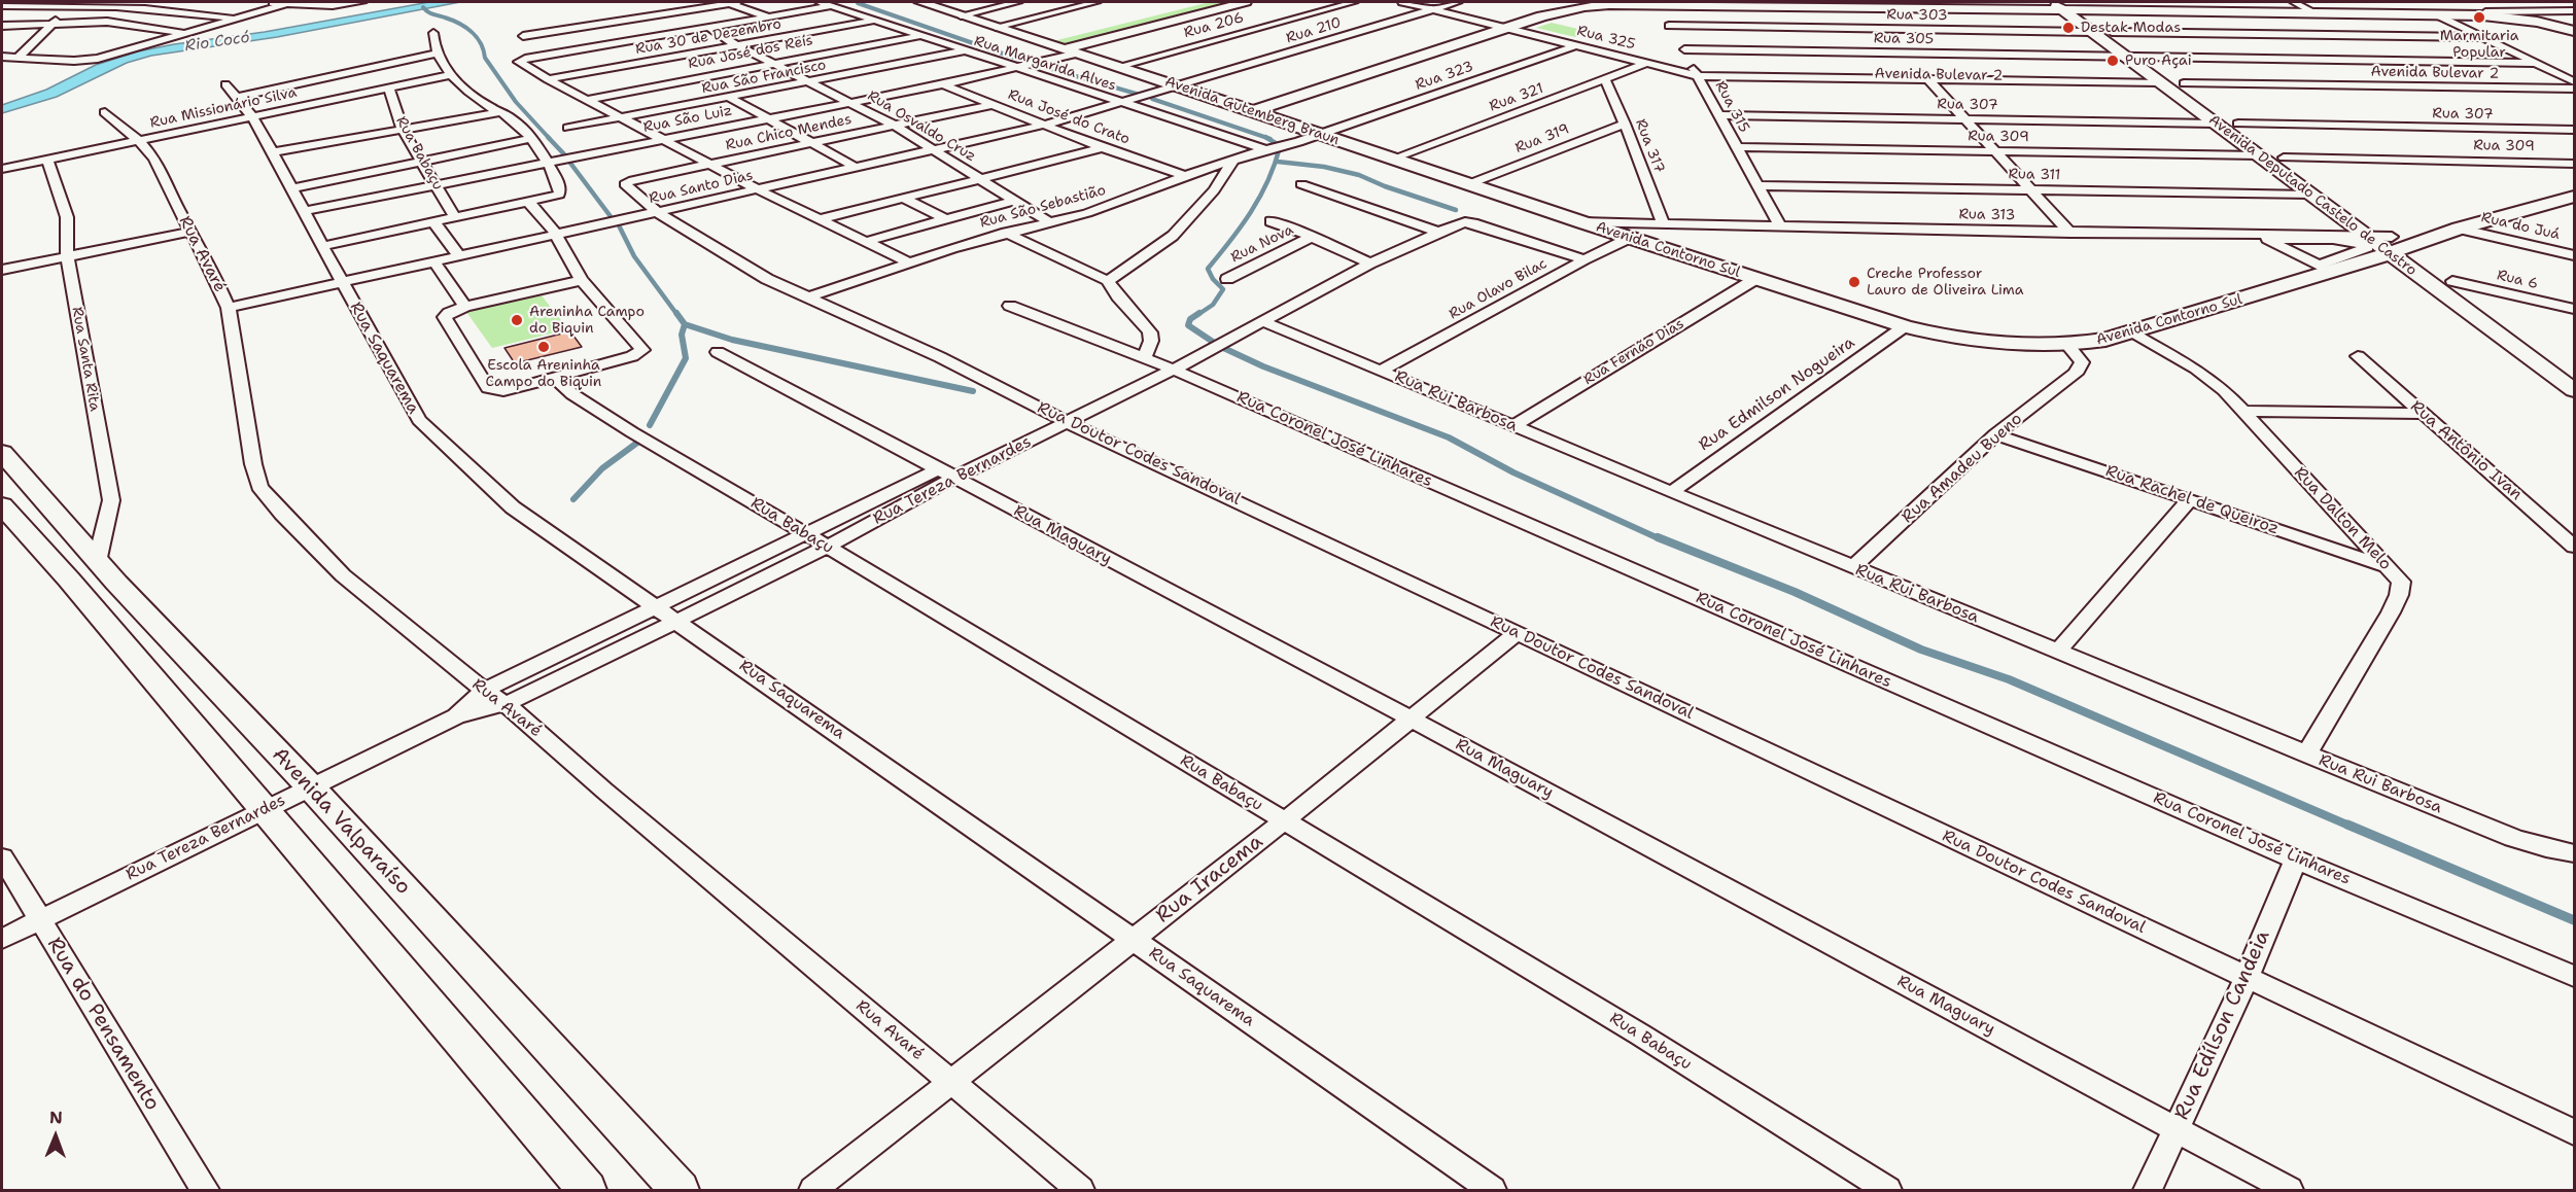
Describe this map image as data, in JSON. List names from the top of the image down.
{
  "streets": {
    "street": [
      "Rua 303",
      "Rua 206",
      "Rua 210",
      "Rua 30 de Dezembro",
      "Rua 325",
      "Rua 305",
      "Rua José dos Reís",
      "Rua Margarida Alves",
      "Avenida Bulevar 2",
      "Rua 323",
      "Rua São Francisco",
      "Rua 321",
      "Rua 307",
      "Rua 315",
      "Rua Missionário Silva",
      "Avenida Gutemberg Braun",
      "Rua José do Crato",
      "Rua São Luiz",
      "Rua Osvaldo Cruz",
      "Rua Chico Mendes",
      "Rua 309",
      "Rua 319",
      "Rua 317",
      "Rua Babaçu",
      "Rua 311",
      "Rua Santo Dias",
      "Avenida Deputado Castelo de Castro",
      "Rua São Sebastião",
      "Rua 313",
      "Rua do Juá",
      "Rua Nova",
      "Avenida Contorno Sul",
      "Rua Avaré",
      "Rua 6",
      "Rua Olavo Bilac",
      "Rua Fernão Dias",
      "Rua Saquarema",
      "Rua Santa Rita",
      "Rua Edmilson Nogueira",
      "Rua Rui Barbosa",
      "Rua Coronel José Linhares",
      "Rua Antônio Ivan",
      "Rua Doutor Codes Sandoval",
      "Rua Amadeu Bueno",
      "Rua Tereza Bernardes",
      "Rua Rachel de Queiroz",
      "Rua Dalton Melo",
      "Rua Maguary",
      "Avenida Valparaíso",
      "Rua Iracema",
      "Rua do Pensamento",
      "Rua Edílson Candeia"
    ]
  },
  "crossings": [
    ["Rua 303", "Rua 305"],
    ["Rua 303", "Rua 315"],
    ["Rua 303", "Avenida Deputado Castelo de Castro"],
    ["Rua 206", "Avenida Gutemberg Braun"],
    ["Rua 210", "Rua 325"],
    ["Rua 210", "Avenida Gutemberg Braun"],
    ["Rua 210", "Rua Santo Dias"],
    ["Rua 30 de Dezembro", "Rua Margarida Alves"],
    ["Rua 30 de Dezembro", "Rua Osvaldo Cruz"],
    ["Rua 325", "Avenida Bulevar 2"],
    ["Rua 325", "Rua 323"],
    ["Rua 325", "Rua 321"],
    ["Rua 325", "Rua 315"],
    ["Rua 305", "Rua 315"],
    ["Rua 305", "Avenida Deputado Castelo de Castro"],
    ["Rua José dos Reís", "Rua Margarida Alves"],
    ["Rua José dos Reís", "Rua Osvaldo Cruz"],
    ["Rua Margarida Alves", "Rua São Francisco"],
    ["Rua Margarida Alves", "Rua São Luiz"],
    ["Rua Margarida Alves", "Rua Santo Dias"],
    ["Rua Margarida Alves", "Rua São Sebastião"],
    ["Avenida Bulevar 2", "Rua 315"],
    ["Avenida Bulevar 2", "Avenida Deputado Castelo de Castro"],
    ["Rua 323", "Avenida Gutemberg Braun"],
    ["Rua 323", "Rua São Sebastião"],
    ["Rua São Francisco", "Rua Osvaldo Cruz"],
    ["Rua 321", "Avenida Gutemberg Braun"],
    ["Rua 321", "Rua 317"],
    ["Rua 307", "Rua 315"],
    ["Rua 307", "Avenida Deputado Castelo de Castro"],
    ["Rua 315", "Rua 309"],
    ["Rua 315", "Rua 311"],
    ["Rua 315", "Rua 313"],
    ["Rua Missionário Silva", "Rua Babaçu"],
    ["Rua Missionário Silva", "Rua Avaré"],
    ["Rua Missionário Silva", "Rua Saquarema"],
    ["Rua Missionário Silva", "Rua Santa Rita"],
    ["Avenida Gutemberg Braun", "Rua São Luiz"],
    ["Avenida Gutemberg Braun", "Rua 319"],
    ["Avenida Gutemberg Braun", "Rua Santo Dias"],
    ["Avenida Gutemberg Braun", "Rua São Sebastião"],
    ["Avenida Gutemberg Braun", "Rua 313"],
    ["Avenida Gutemberg Braun", "Avenida Contorno Sul"],
    ["Rua José do Crato", "Rua São Luiz"],
    ["Rua José do Crato", "Rua Chico Mendes"],
    ["Rua José do Crato", "Rua Santo Dias"],
    ["Rua José do Crato", "Rua São Sebastião"],
    ["Rua São Luiz", "Rua Osvaldo Cruz"],
    ["Rua São Luiz", "Rua Babaçu"],
    ["Rua São Luiz", "Rua Saquarema"],
    ["Rua Osvaldo Cruz", "Rua Chico Mendes"],
    ["Rua Osvaldo Cruz", "Rua Santo Dias"],
    ["Rua Osvaldo Cruz", "Rua São Sebastião"],
    ["Rua Chico Mendes", "Rua Doutor Codes Sandoval"],
    ["Rua 309", "Avenida Deputado Castelo de Castro"],
    ["Rua 319", "Rua 317"],
    ["Rua 317", "Rua 313"],
    ["Rua Babaçu", "Rua Tereza Bernardes"],
    ["Rua Babaçu", "Rua Iracema"],
    ["Rua 311", "Avenida Deputado Castelo de Castro"],
    ["Rua Santo Dias", "Rua Avaré"],
    ["Rua Santo Dias", "Rua Saquarema"],
    ["Rua Santo Dias", "Rua Doutor Codes Sandoval"],
    ["Avenida Deputado Castelo de Castro", "Rua 313"],
    ["Avenida Deputado Castelo de Castro", "Avenida Contorno Sul"],
    ["Avenida Deputado Castelo de Castro", "Rua 6"],
    ["Rua São Sebastião", "Rua Doutor Codes Sandoval"],
    ["Rua 313", "Avenida Contorno Sul"],
    ["Rua do Juá", "Avenida Contorno Sul"],
    ["Avenida Contorno Sul", "Rua Olavo Bilac"],
    ["Avenida Contorno Sul", "Rua Fernão Dias"],
    ["Avenida Contorno Sul", "Rua Edmilson Nogueira"],
    ["Avenida Contorno Sul", "Rua Amadeu Bueno"],
    ["Avenida Contorno Sul", "Rua Dalton Melo"],
    ["Rua Avaré", "Rua Tereza Bernardes"],
    ["Rua Avaré", "Rua Iracema"],
    ["Rua Olavo Bilac", "Rua Rui Barbosa"],
    ["Rua Olavo Bilac", "Rua Tereza Bernardes"],
    ["Rua Fernão Dias", "Rua Rui Barbosa"],
    ["Rua Saquarema", "Rua Tereza Bernardes"],
    ["Rua Saquarema", "Rua Iracema"],
    ["Rua Santa Rita", "Avenida Valparaíso"],
    ["Rua Edmilson Nogueira", "Rua Rui Barbosa"],
    ["Rua Rui Barbosa", "Rua Amadeu Bueno"],
    ["Rua Rui Barbosa", "Rua Tereza Bernardes"],
    ["Rua Rui Barbosa", "Rua Dalton Melo"],
    ["Rua Coronel José Linhares", "Rua Tereza Bernardes"],
    ["Rua Coronel José Linhares", "Rua Edílson Candeia"],
    ["Rua Doutor Codes Sandoval", "Rua Tereza Bernardes"],
    ["Rua Doutor Codes Sandoval", "Rua Iracema"],
    ["Rua Doutor Codes Sandoval", "Rua Edílson Candeia"],
    ["Rua Amadeu Bueno", "Rua Rachel de Queiroz"],
    ["Rua Tereza Bernardes", "Rua Maguary"],
    ["Rua Tereza Bernardes", "Avenida Valparaíso"],
    ["Rua Tereza Bernardes", "Rua do Pensamento"],
    ["Rua Rachel de Queiroz", "Rua Dalton Melo"],
    ["Rua Maguary", "Rua Iracema"],
    ["Rua Maguary", "Rua Edílson Candeia"]
  ],
  "water": ["Rio Cocó"],
  "places": [
    "Marmitaria Popular",
    "Destak Modas",
    "Puro Açai",
    "Creche Professor Lauro de Oliveira Lima",
    "Areninha Campo do Biquin",
    "Escola Areninha Campo do Biquin"
  ],
  "north": "top"
}
